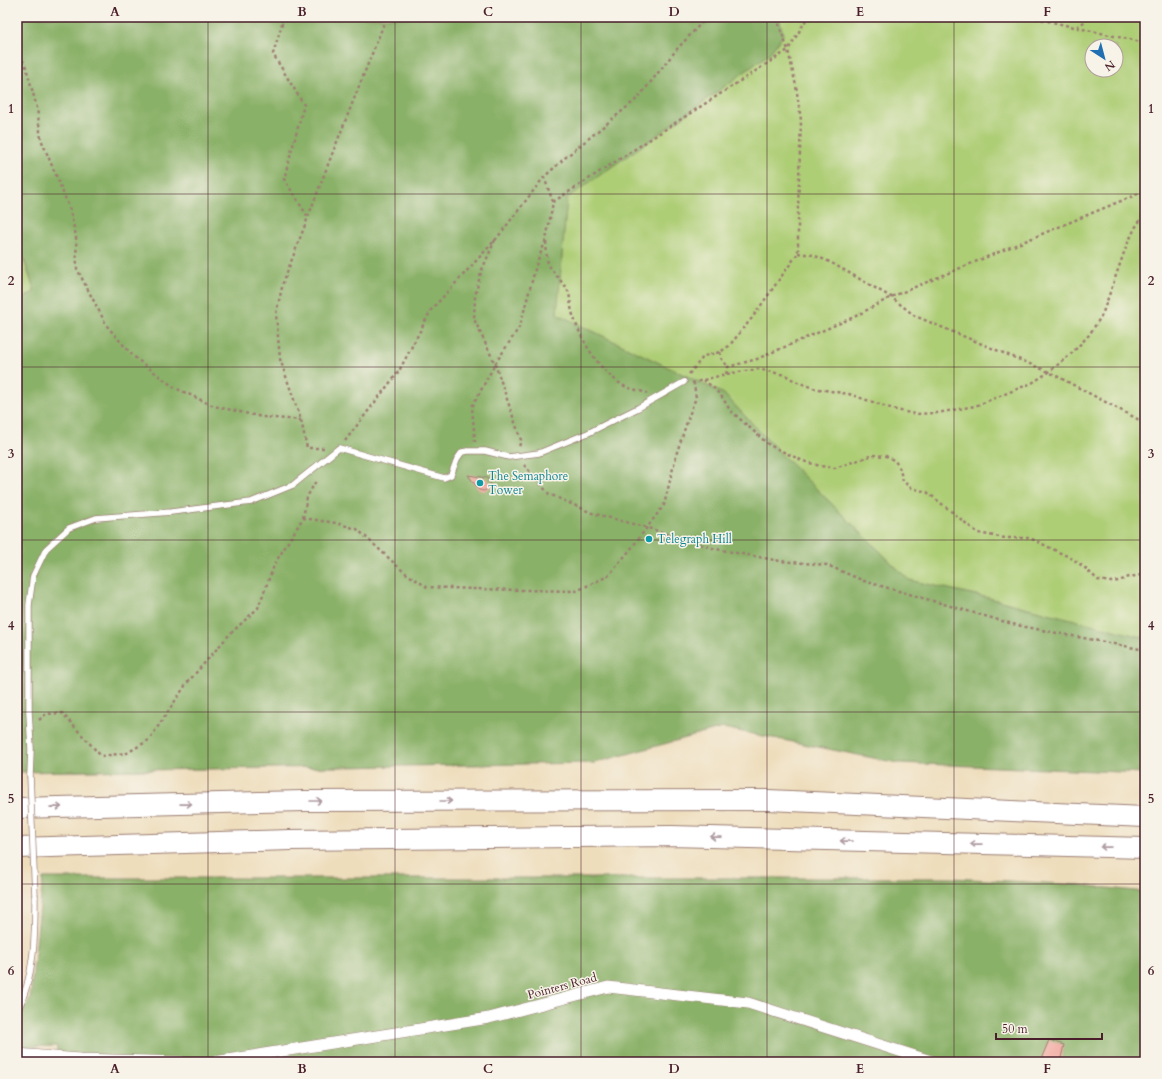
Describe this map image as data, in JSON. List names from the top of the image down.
{
  "streets": {
    "street": ["Pointers Road"]
  },
  "places": ["The Semaphore Tower", "Telegraph Hill"],
  "scale_bar": "50 m",
  "north": "bottom right",
  "grid": {
    "columns": [
      "A",
      "B",
      "C",
      "D",
      "E",
      "F"
    ],
    "rows": [
      "1",
      "2",
      "3",
      "4",
      "5",
      "6"
    ]
  }
}
